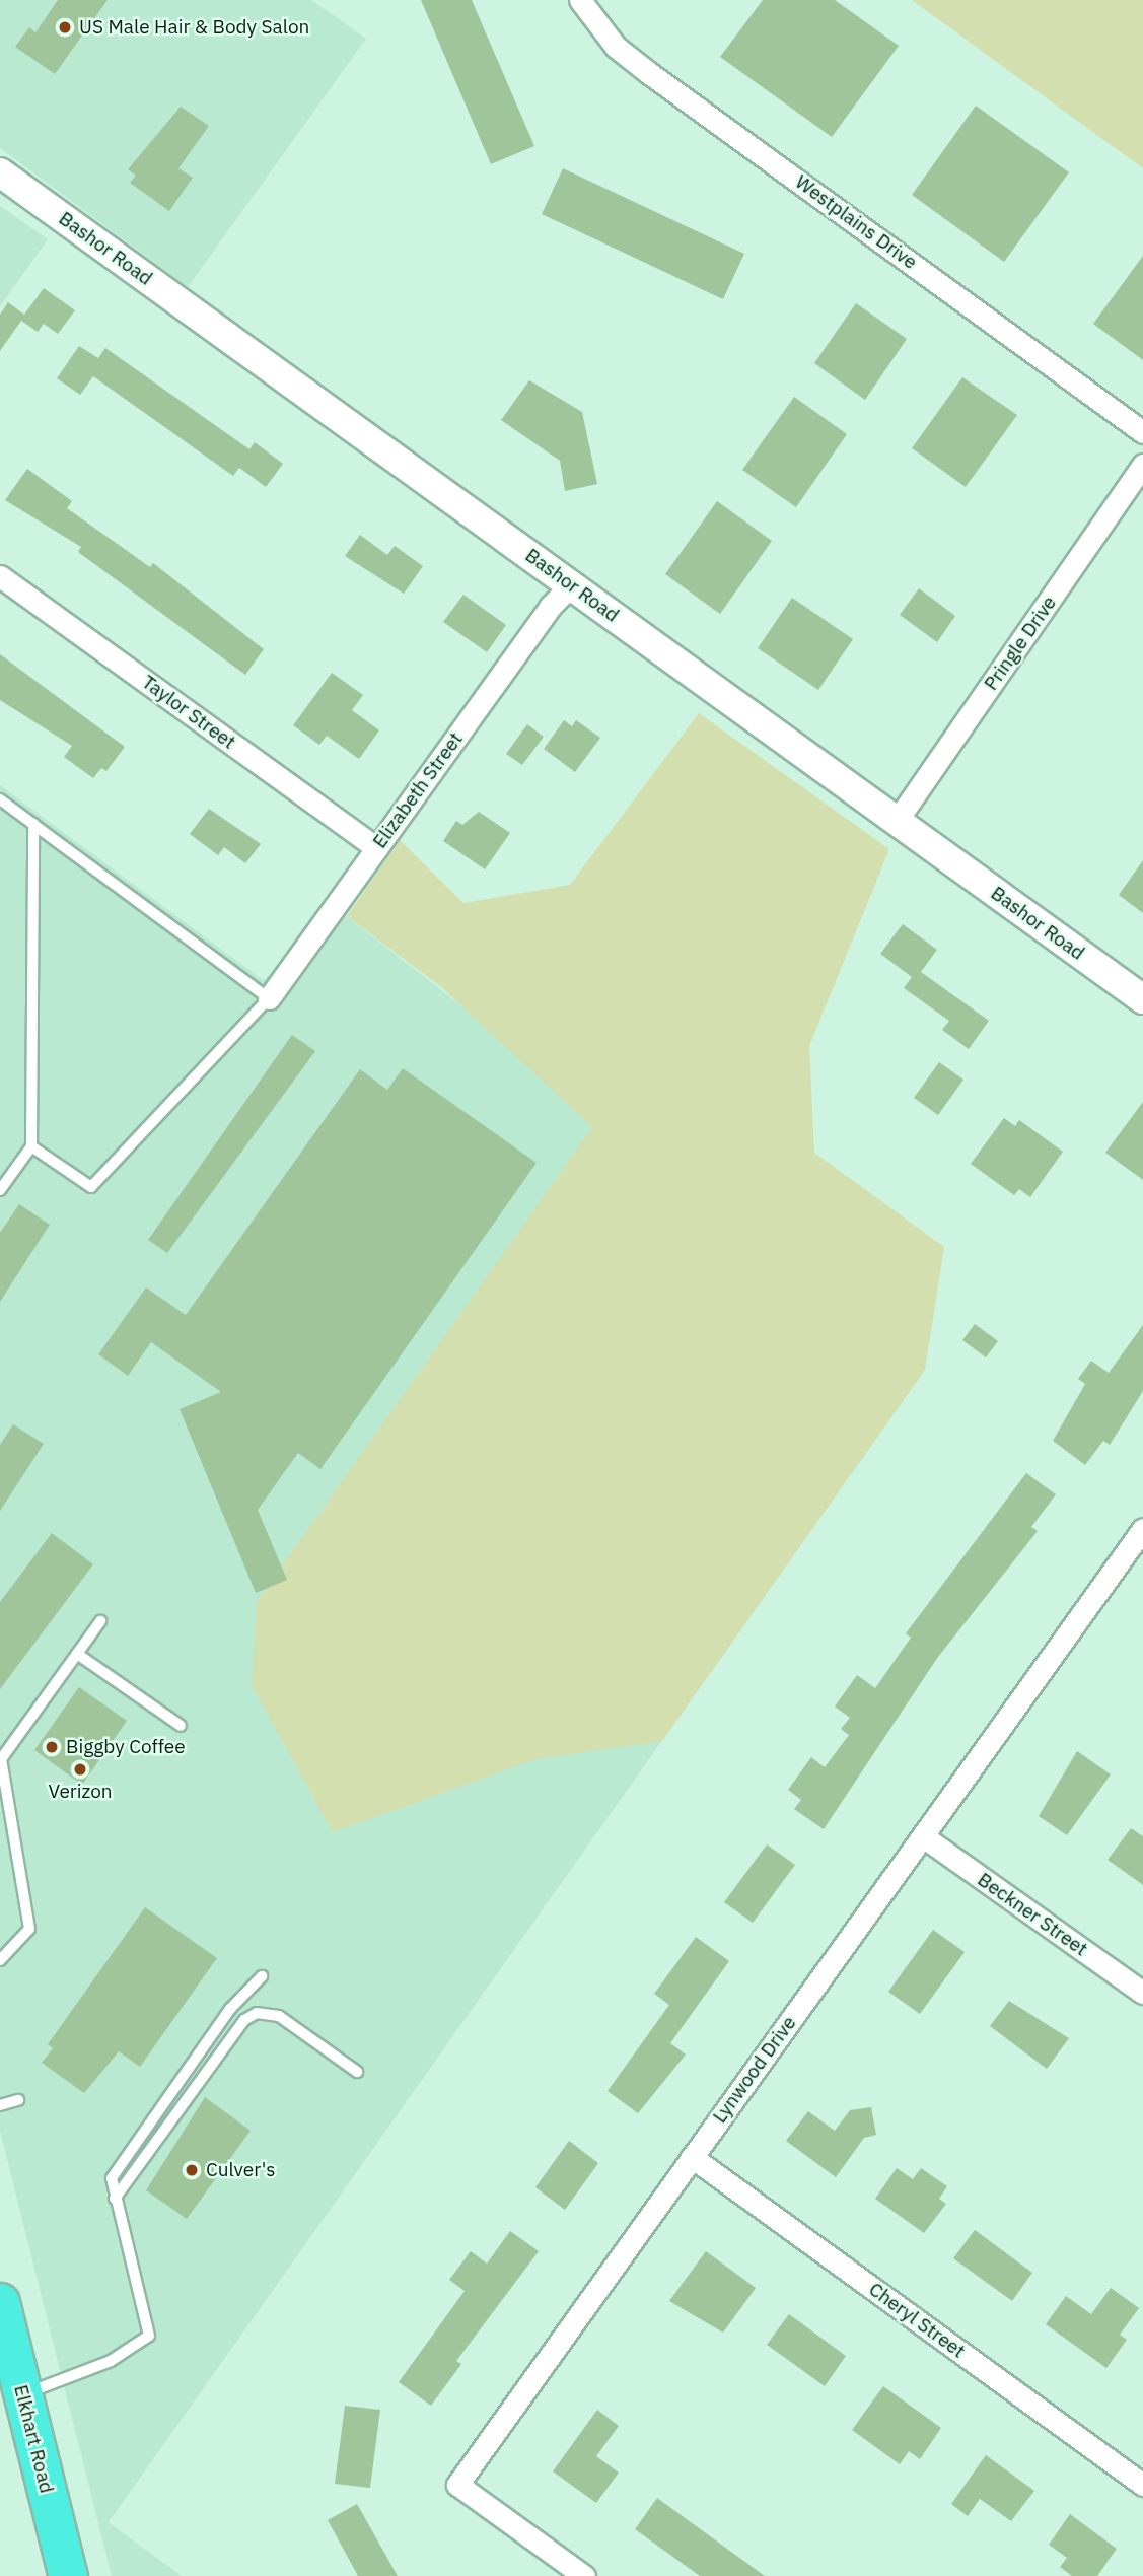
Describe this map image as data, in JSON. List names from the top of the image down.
{
  "streets": {
    "highway": ["Elkhart Road"],
    "street": [
      "Westplains Drive",
      "Bashor Road",
      "Pringle Drive",
      "Taylor Street",
      "Elizabeth Street",
      "Beckner Street",
      "Lynwood Drive",
      "Cheryl Street"
    ]
  },
  "crossings": [
    ["Bashor Road", "Pringle Drive"],
    ["Bashor Road", "Elizabeth Street"],
    ["Taylor Street", "Elizabeth Street"],
    ["Beckner Street", "Lynwood Drive"],
    ["Lynwood Drive", "Cheryl Street"]
  ],
  "places": [
    "US Male Hair & Body Salon",
    "Biggby Coffee",
    "Verizon",
    "Culver's"
  ]
}
